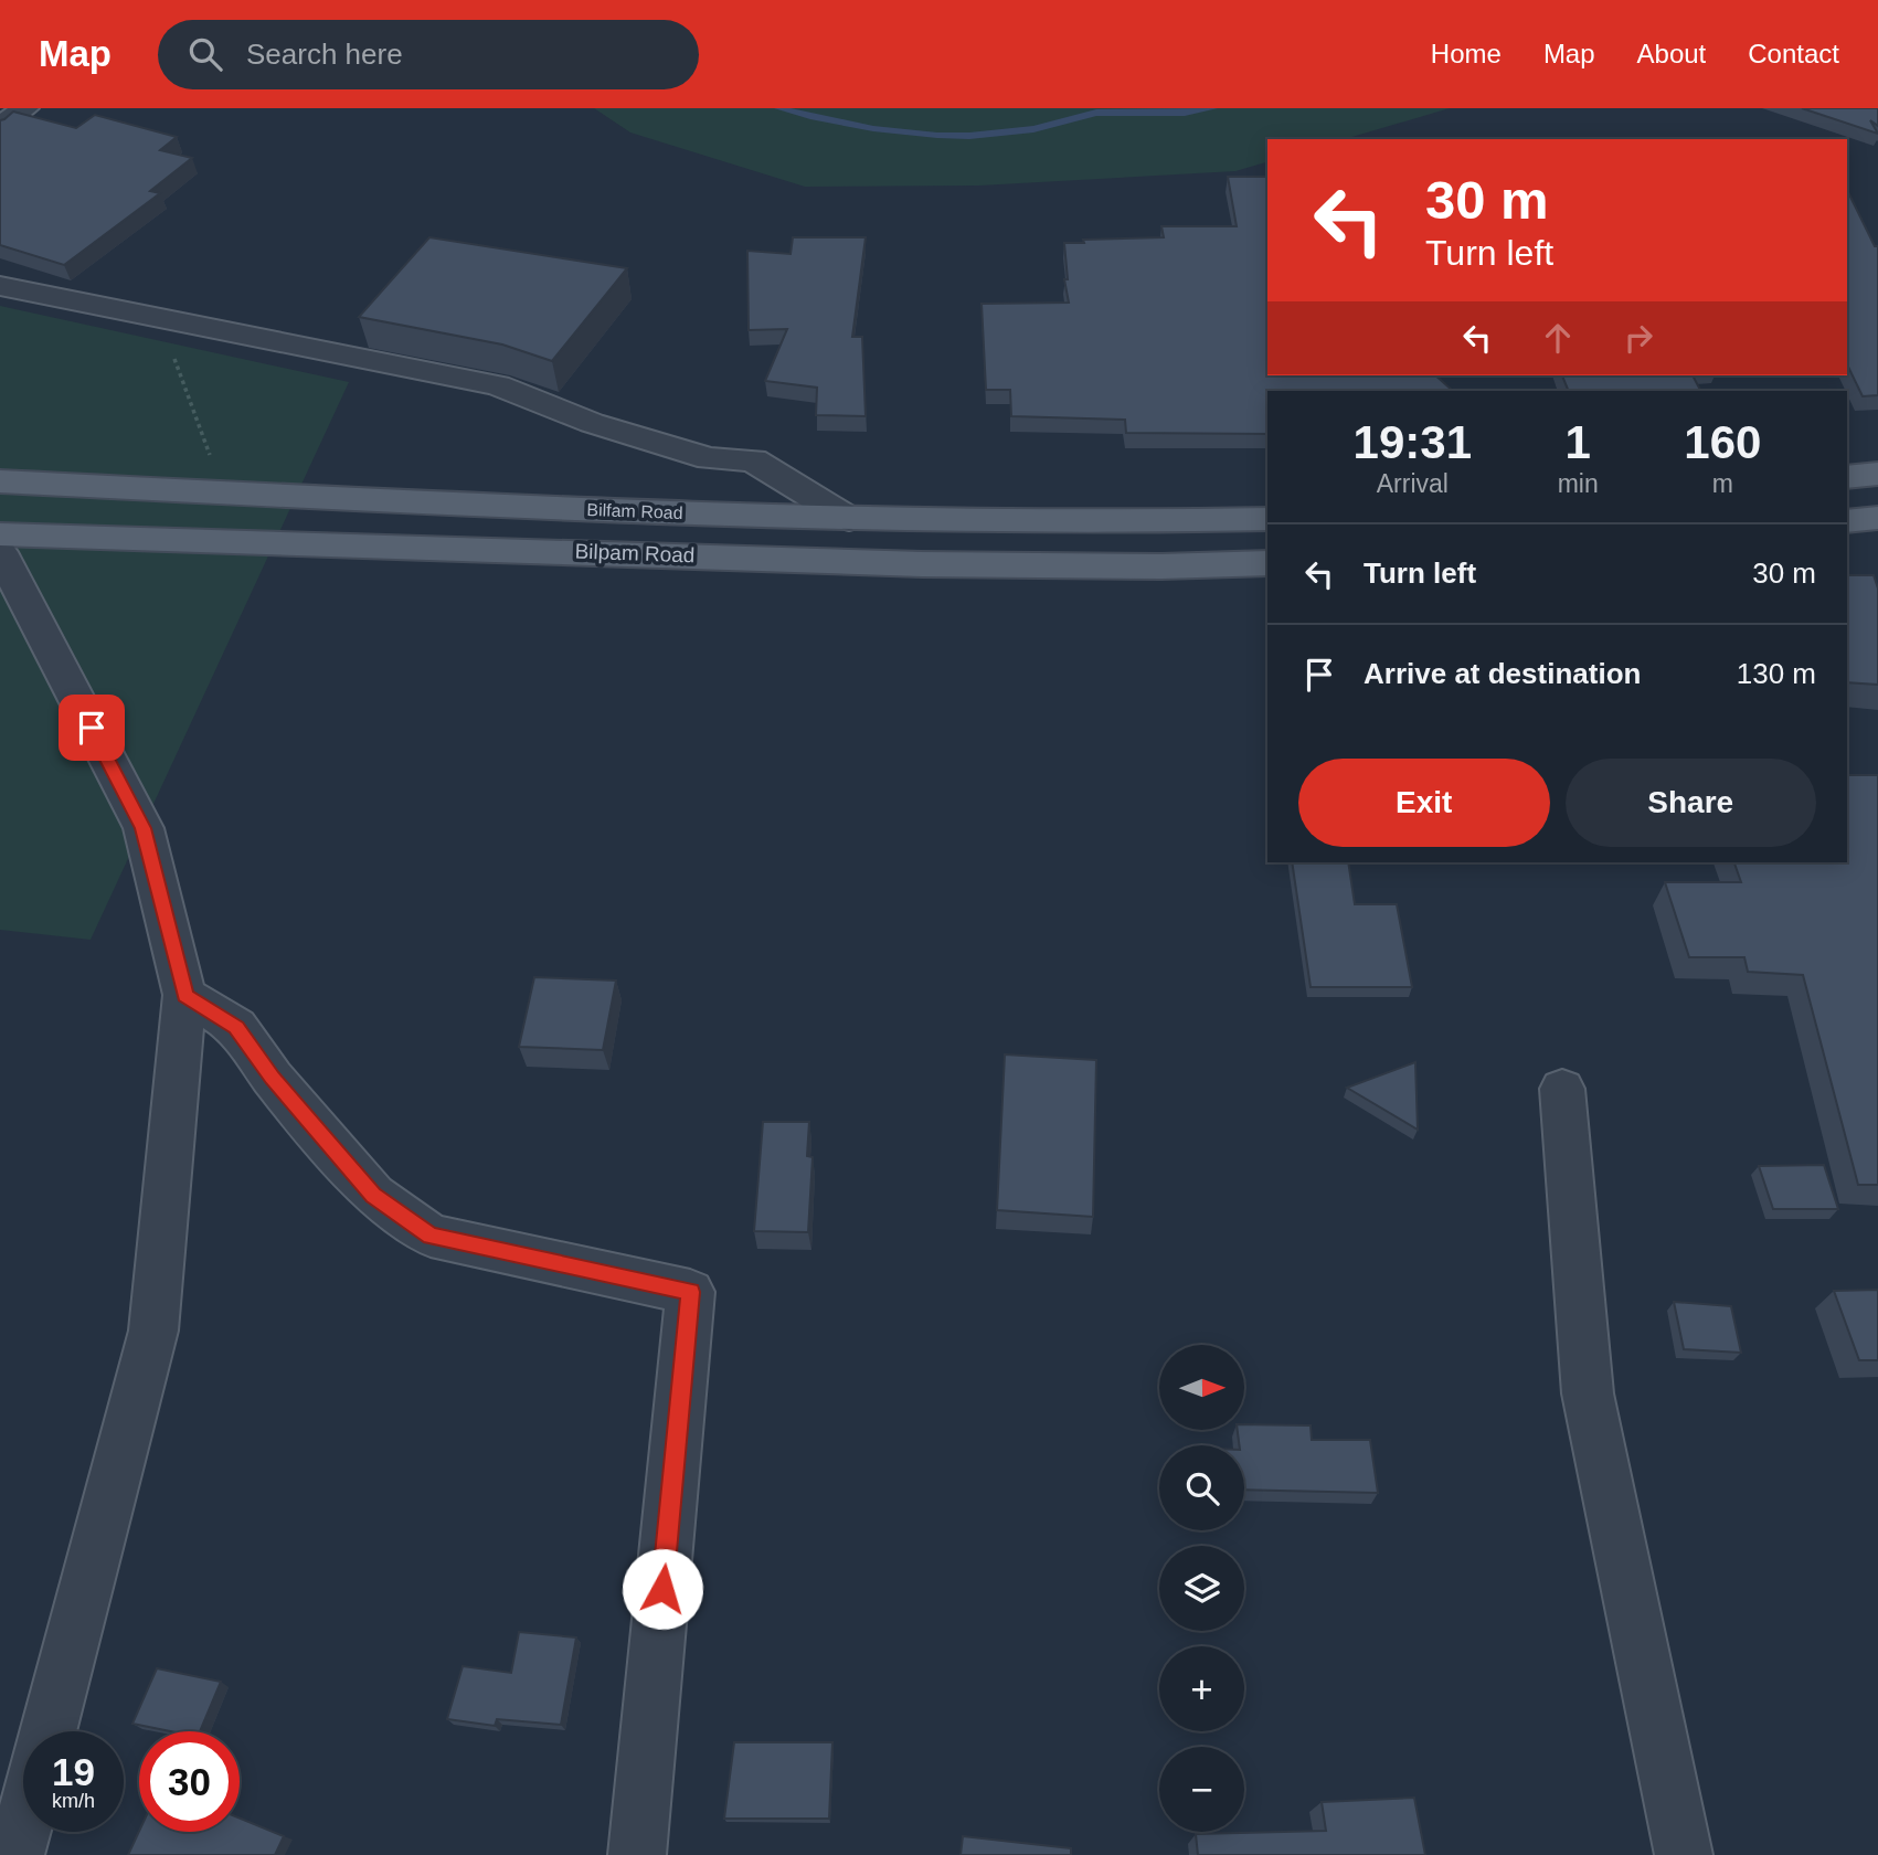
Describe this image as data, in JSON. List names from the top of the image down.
{
  "streets": {
    "main road": ["Bilfam Road", "Bilpam Road"]
  },
  "north": "right",
  "page": {
    "header": "Map",
    "search": "Search here",
    "nav": [
      "Home",
      "Map",
      "About",
      "Contact"
    ],
    "turn": ["30 m", "Turn left"],
    "eta": [
      "19:31",
      "Arrival",
      "1",
      "min",
      "160",
      "m"
    ],
    "list": [
      {
        "name": "Turn left",
        "value": "30 m"
      },
      {
        "name": "Arrive at destination",
        "value": "130 m"
      }
    ],
    "buttons": ["Exit", "Share"],
    "map_buttons": ["+", "−"],
    "speed": "19 km/h",
    "limit": "30"
  }
}
